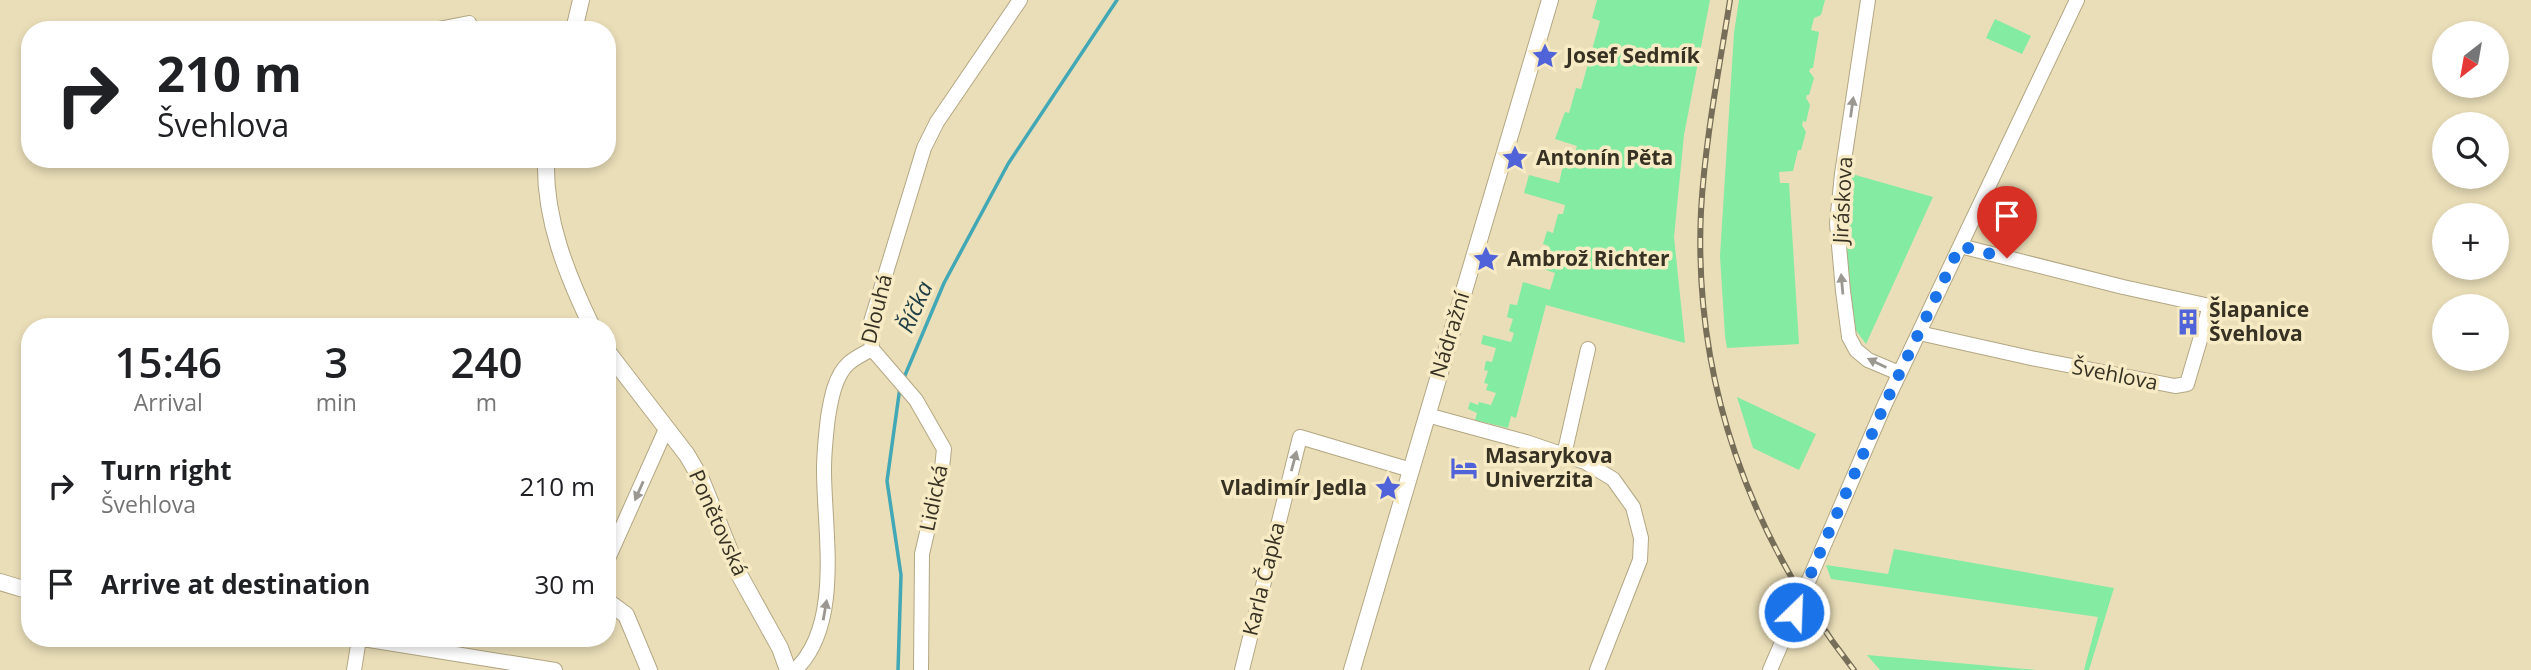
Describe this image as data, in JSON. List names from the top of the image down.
{
  "streets": {
    "street": [
      "Jiráskova",
      "Dlouhá",
      "Nádražní",
      "Švehlova",
      "Lidická",
      "Ponětovská",
      "Karla Čapka"
    ]
  },
  "crossings": [
    ["Dlouhá", "Lidická"],
    ["Nádražní", "Karla Čapka"]
  ],
  "one_way": ["Jiráskova", "Dlouhá"],
  "water": ["Říčka"],
  "places": {
    "place": [
      "Josef Sedmík",
      "Antonín Pěta",
      "Ambrož Richter",
      "Vladimír Jedla"
    ],
    "building": ["Šlapanice Švehlova"],
    "hotel": ["Masarykova Univerzita"]
  },
  "north": "bottom left",
  "page": {
    "map_buttons": ["+", "−"],
    "turn": ["210 m", "Švehlova"],
    "eta": [
      "15:46",
      "Arrival",
      "3",
      "min",
      "240",
      "m"
    ],
    "list": [
      {
        "name": "Turn right",
        "note": "Švehlova",
        "value": "210 m"
      },
      {
        "name": "Arrive at destination",
        "value": "30 m"
      }
    ]
  }
}
